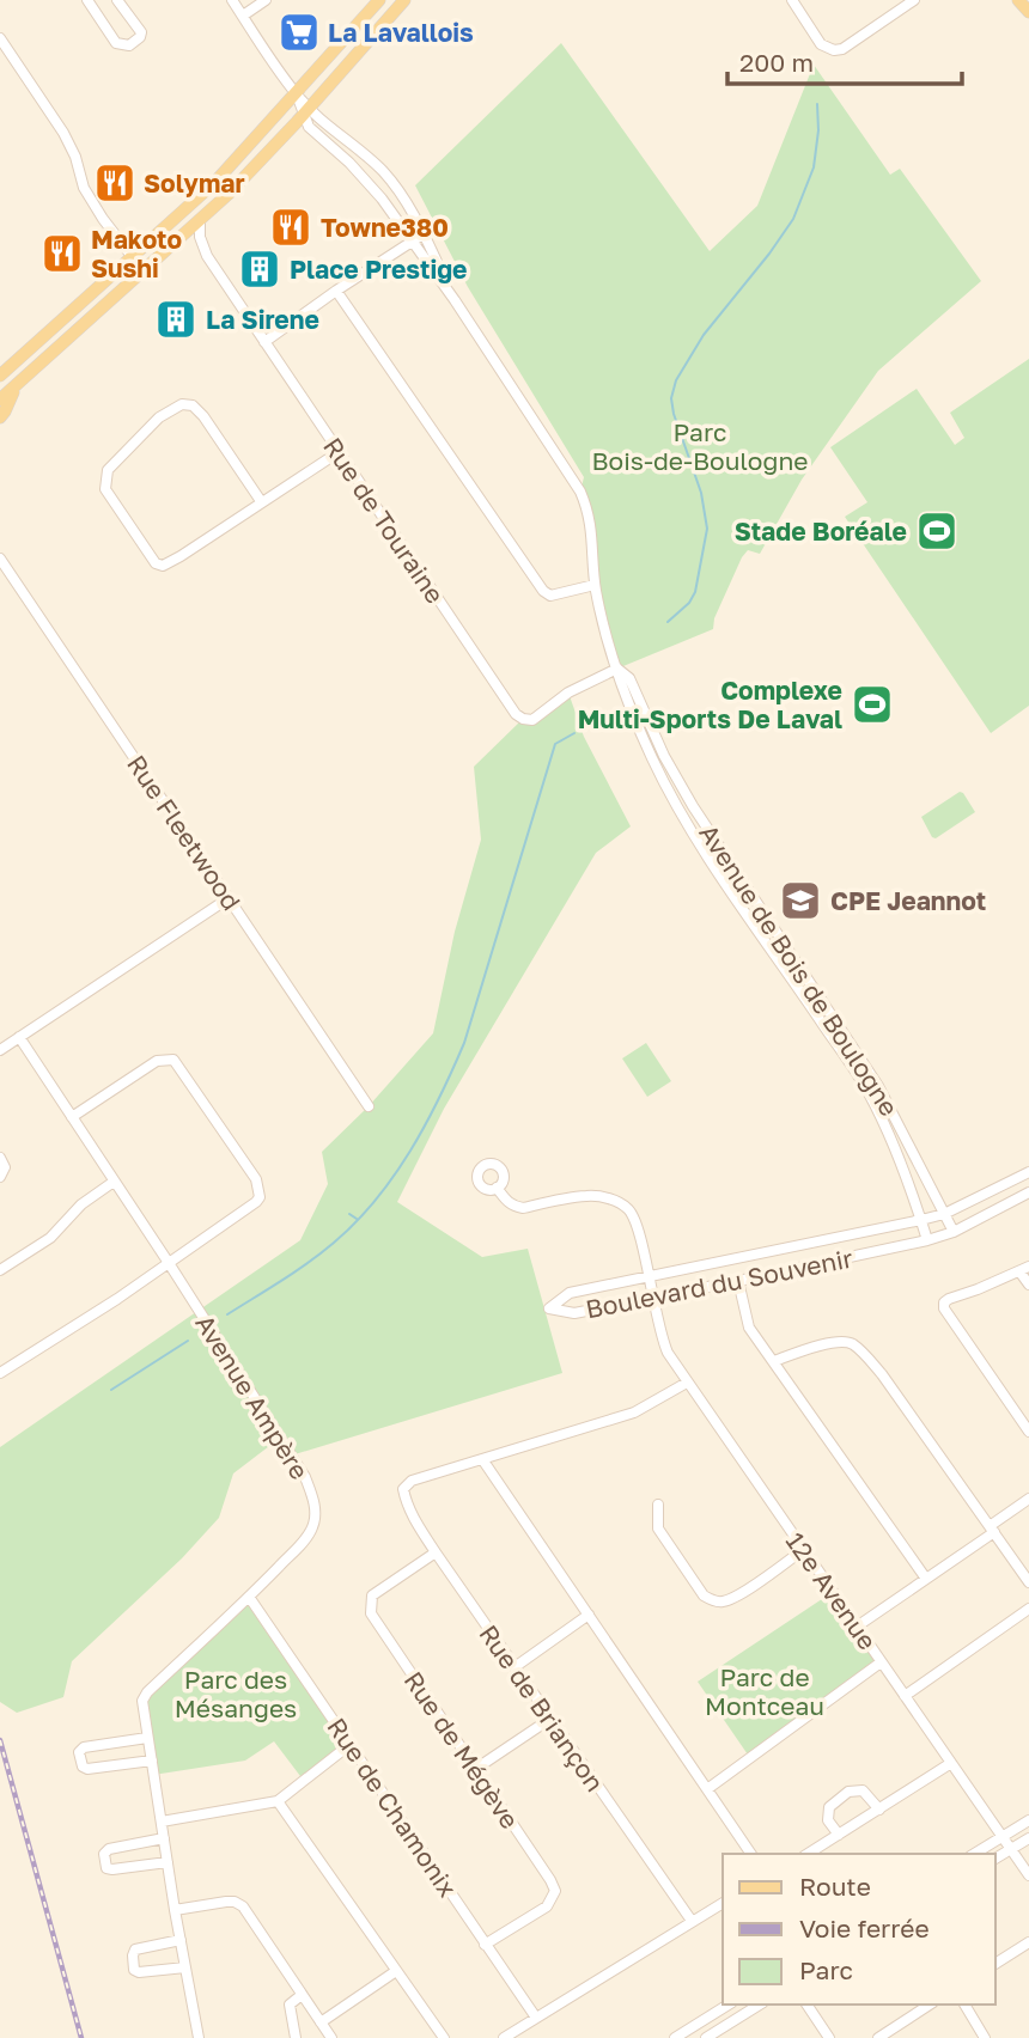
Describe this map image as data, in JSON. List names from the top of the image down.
{
  "streets": {
    "street": [
      "Rue de Touraine",
      "Rue Fleetwood",
      "Avenue de Bois de Boulogne",
      "Boulevard du Souvenir",
      "Avenue Ampère",
      "12e Avenue",
      "Rue de Briançon",
      "Rue de Mégève",
      "Rue de Chamonix"
    ]
  },
  "crossings": [
    ["Rue de Touraine", "Avenue de Bois de Boulogne"],
    ["Avenue de Bois de Boulogne", "Boulevard du Souvenir"],
    ["Boulevard du Souvenir", "12e Avenue"],
    ["Avenue Ampère", "Rue de Chamonix"],
    ["Rue de Briançon", "Rue de Mégève"],
    ["Rue de Mégève", "Rue de Chamonix"]
  ],
  "parks": ["Parc Bois-de-Boulogne", "Parc de Montceau", "Parc des Mésanges"],
  "places": {
    "supermarket": ["La Lavallois"],
    "restaurant": ["Solymar", "Towne380", "Makoto Sushi"],
    "building": ["Place Prestige", "La Sirene"],
    "sports": ["Stade Boréale", "Complexe Multi-Sports De Laval"],
    "school or university": ["CPE Jeannot"]
  },
  "legend": ["Route", "Voie ferrée", "Parc"],
  "scale_bar": "200 m"
}
